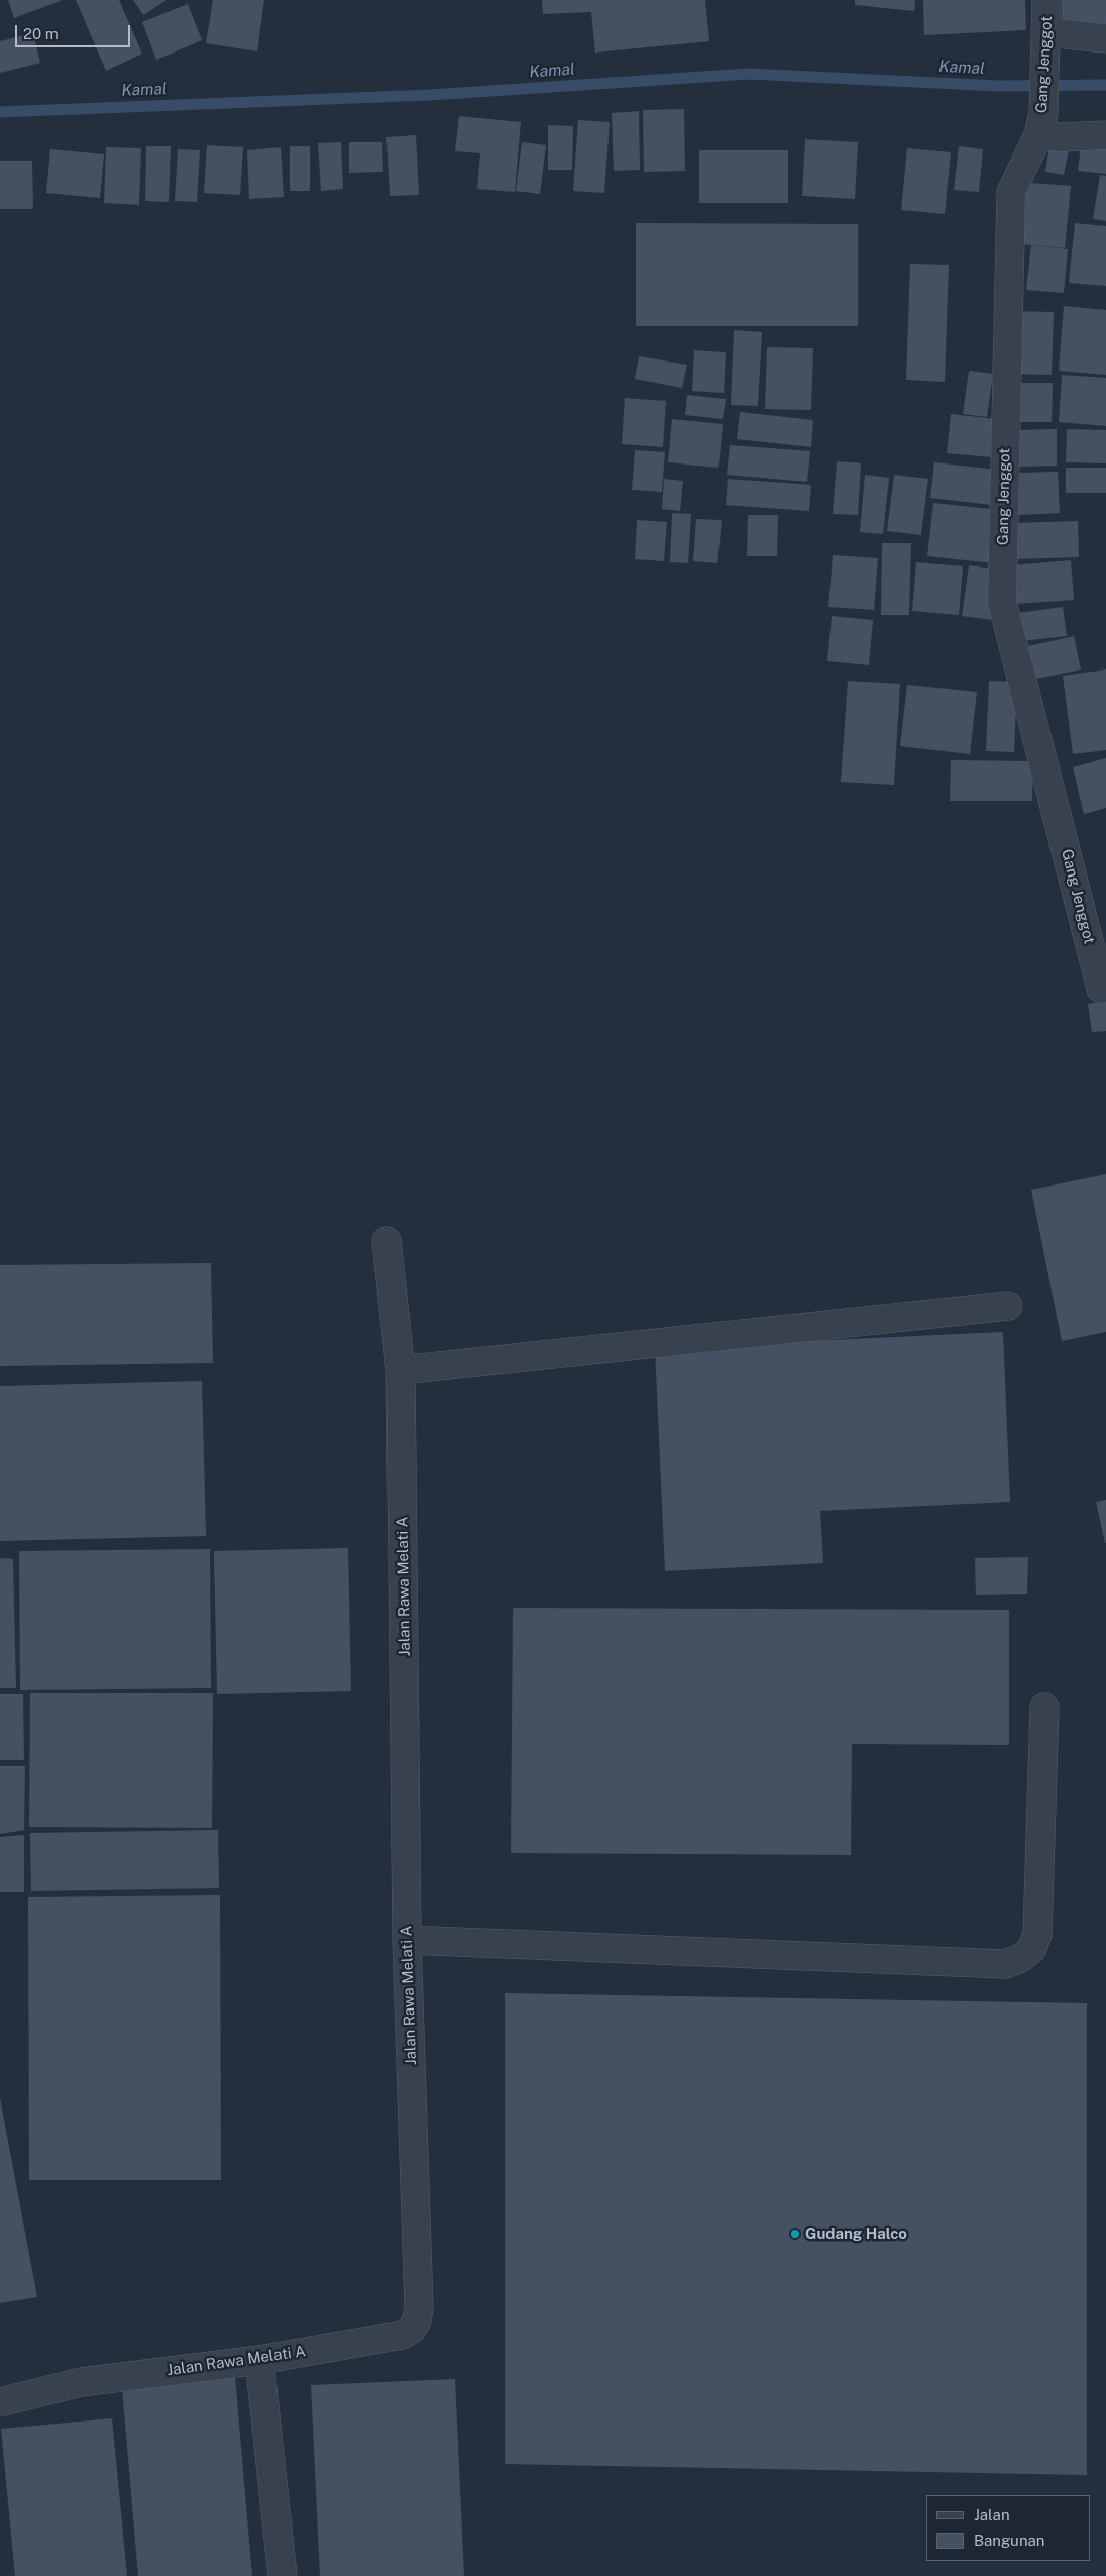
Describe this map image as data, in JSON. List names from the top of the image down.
{
  "streets": {
    "street": ["Gang Jenggot", "Jalan Rawa Melati A"]
  },
  "water": ["Kamal"],
  "places": ["Gudang Halco"],
  "legend": ["Jalan", "Bangunan"],
  "scale_bar": "20 m"
}
